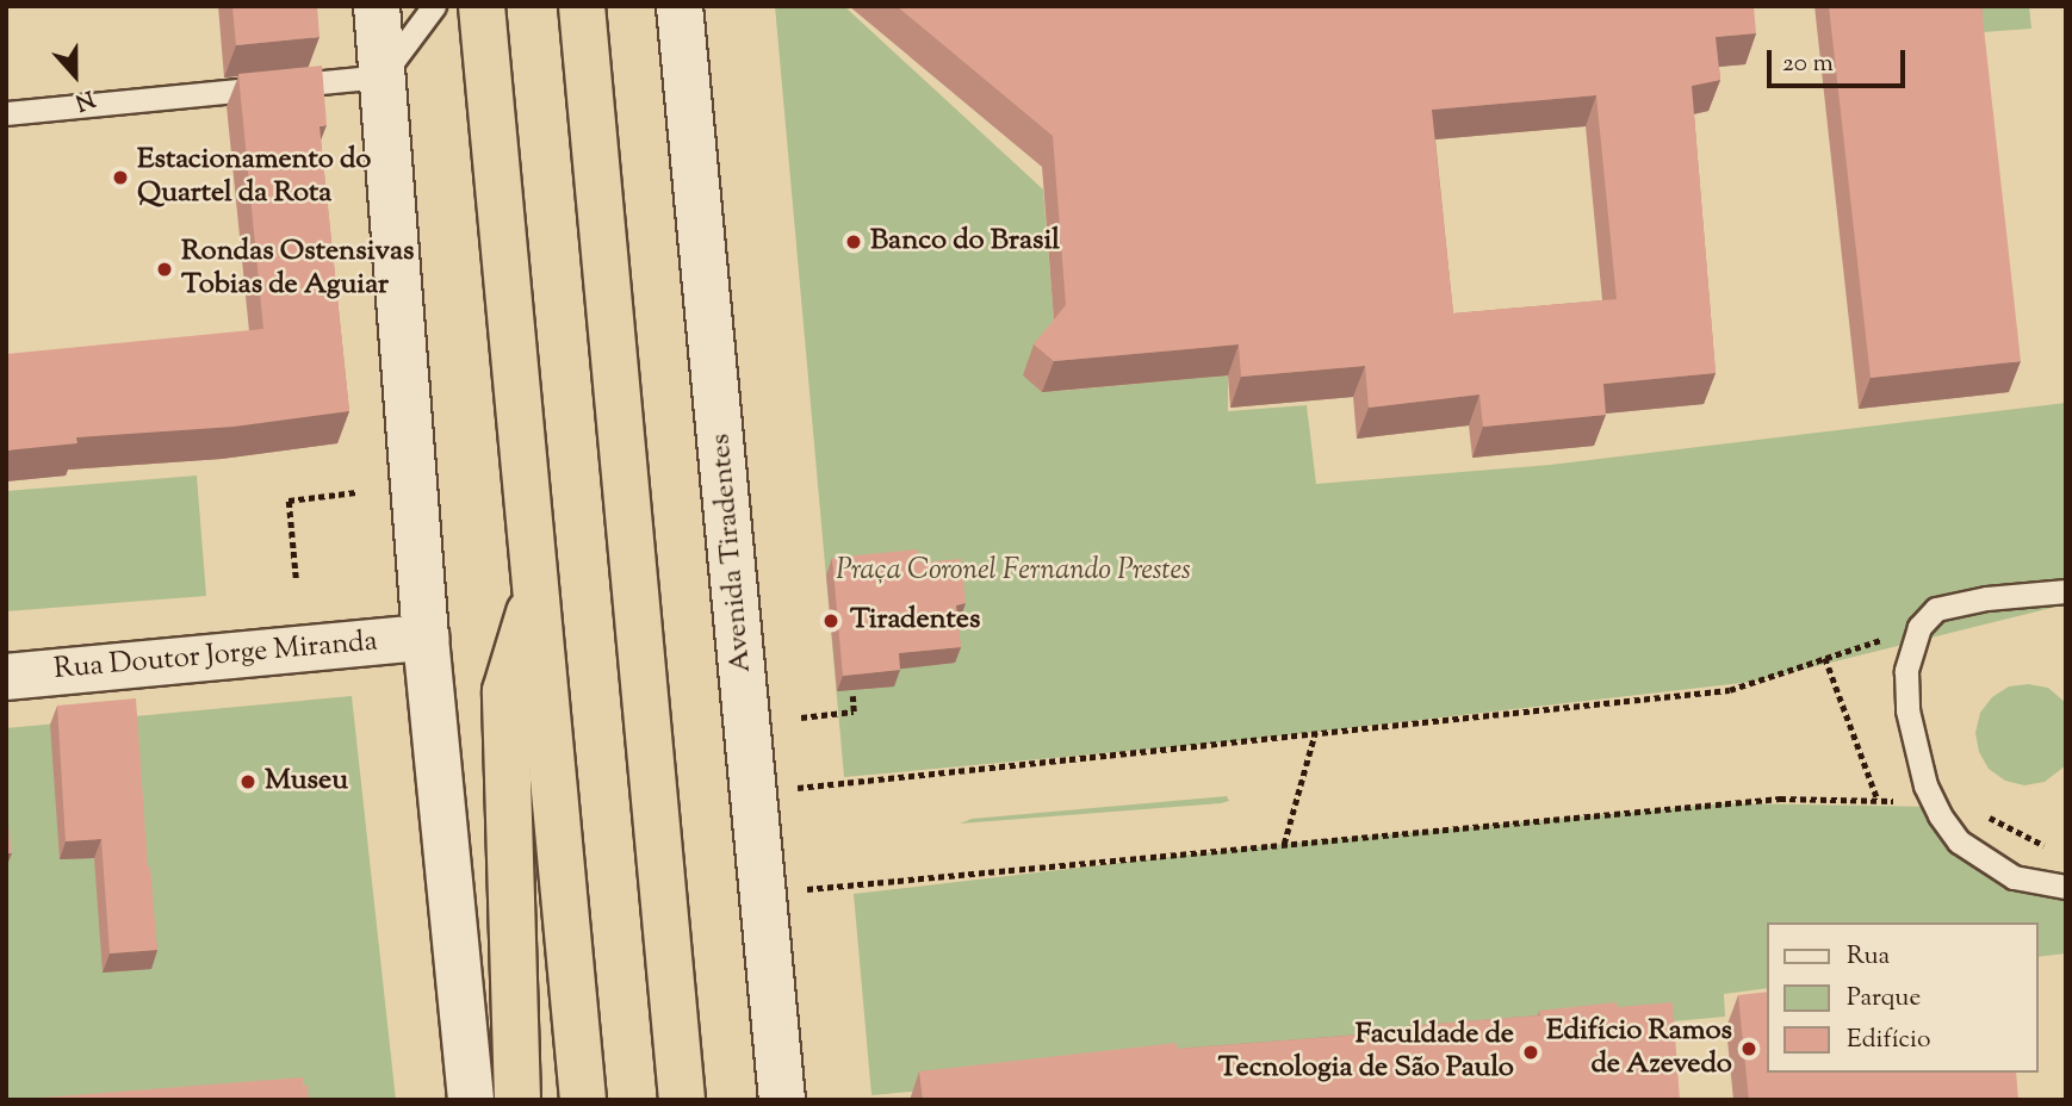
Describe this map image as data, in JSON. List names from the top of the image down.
{
  "streets": {
    "main road": ["Avenida Tiradentes", "Rua Doutor Jorge Miranda"]
  },
  "parks": ["Praça Coronel Fernando Prestes"],
  "places": [
    "Estacionamento do Quartel da Rota",
    "Banco do Brasil",
    "Rondas Ostensivas Tobias de Aguiar",
    "Tiradentes",
    "Museu",
    "Edifício Ramos de Azevedo",
    "Faculdade de Tecnologia de São Paulo"
  ],
  "legend": ["Rua", "Parque", "Edifício"],
  "scale_bar": "20 m",
  "north": "bottom"
}
